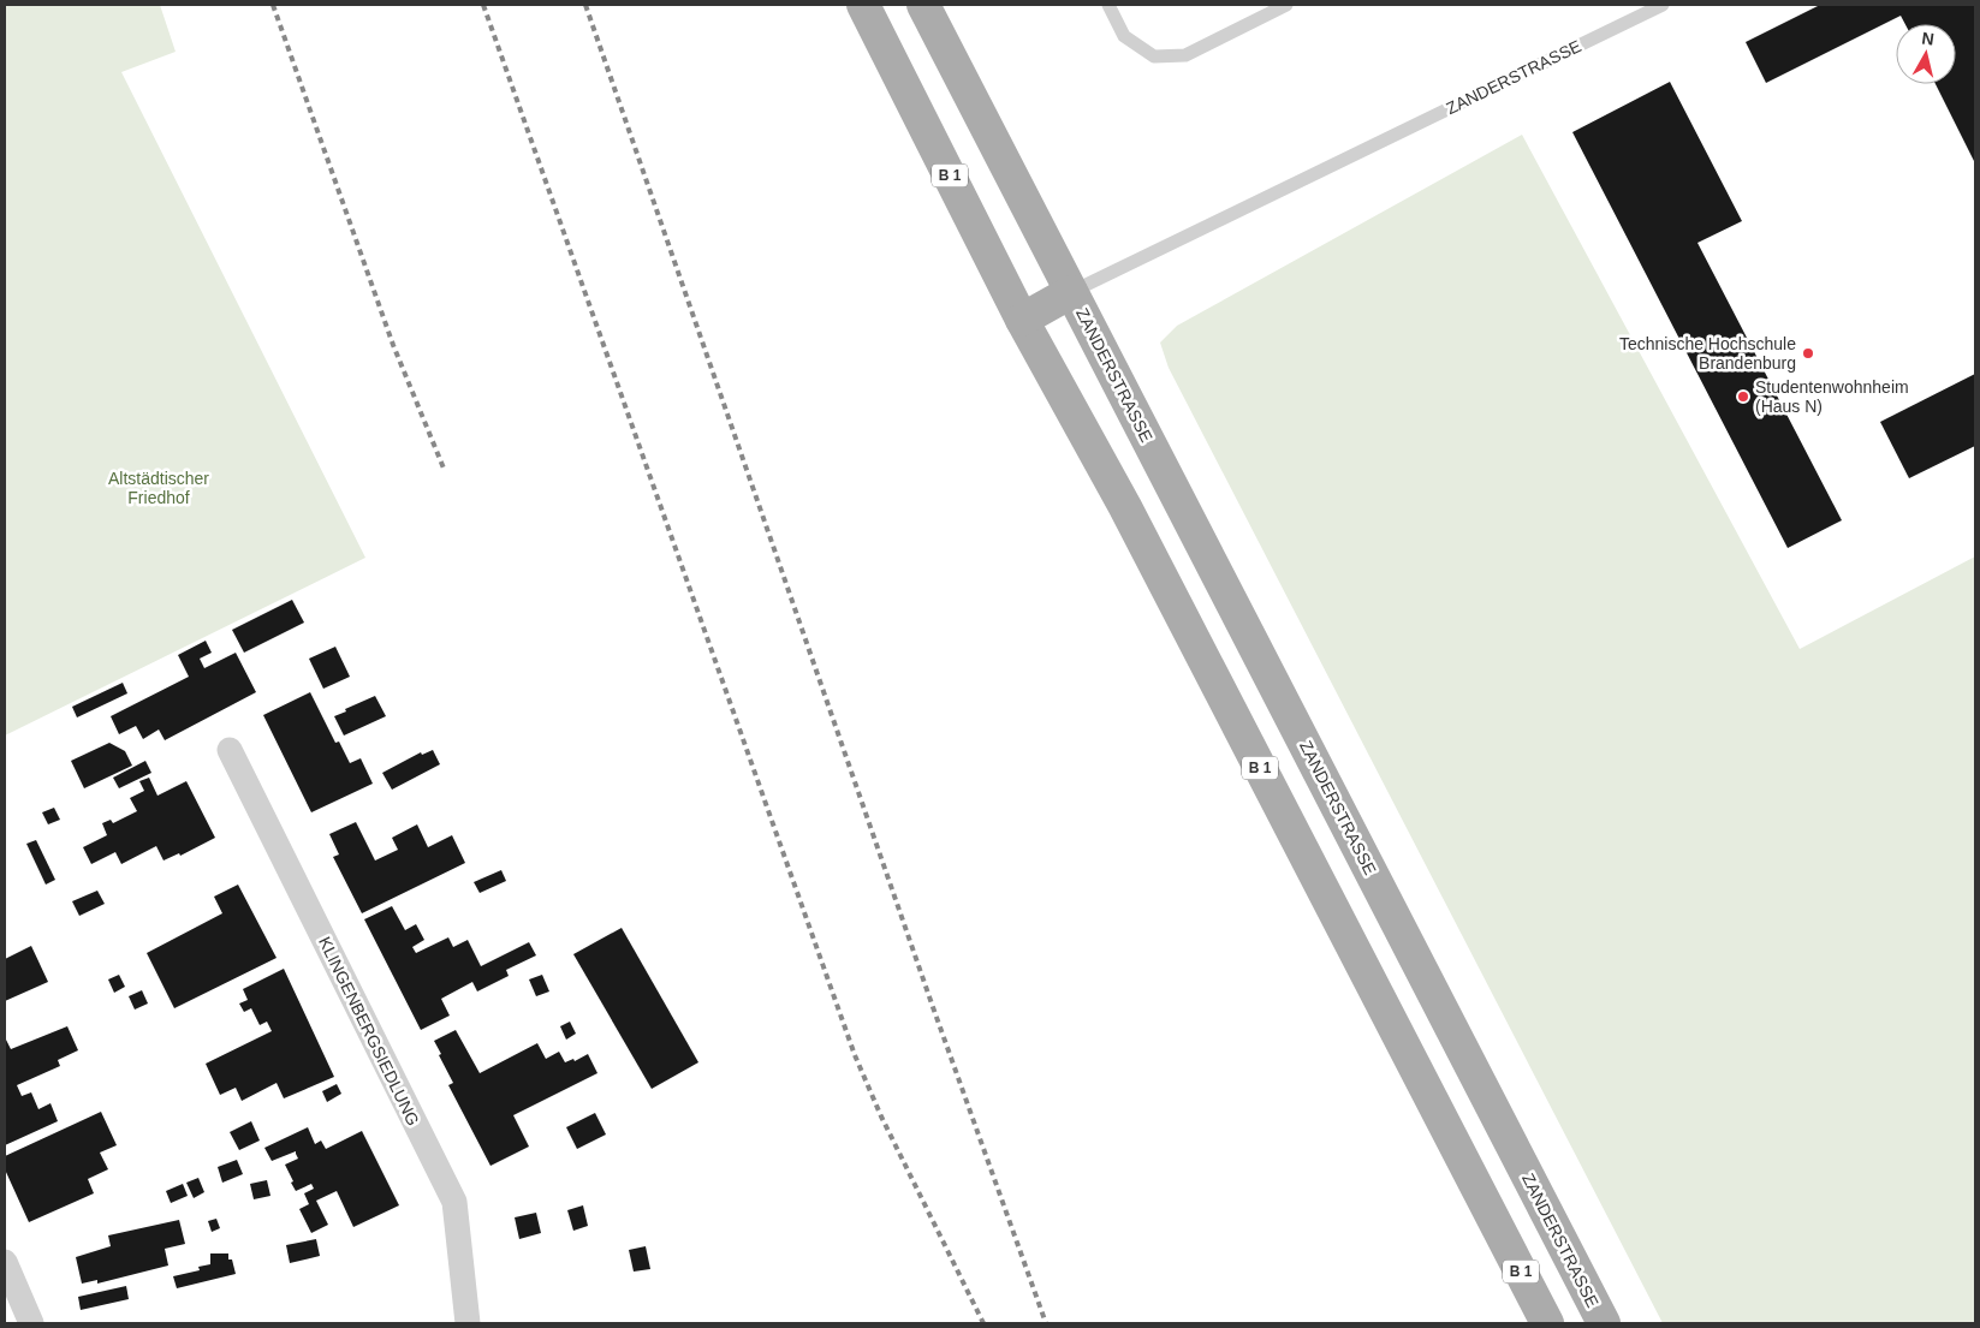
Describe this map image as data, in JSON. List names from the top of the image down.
{
  "streets": {
    "main road": ["ZANDERSTRASSE", "B 1"],
    "street": ["KLINGENBERGSIEDLUNG"]
  },
  "crossings": [
    ["ZANDERSTRASSE", "B 1"]
  ],
  "parks": ["Altstädtischer Friedhof"],
  "places": ["Technische Hochschule Brandenburg", "Studentenwohnheim (Haus N)"],
  "north": "top"
}
